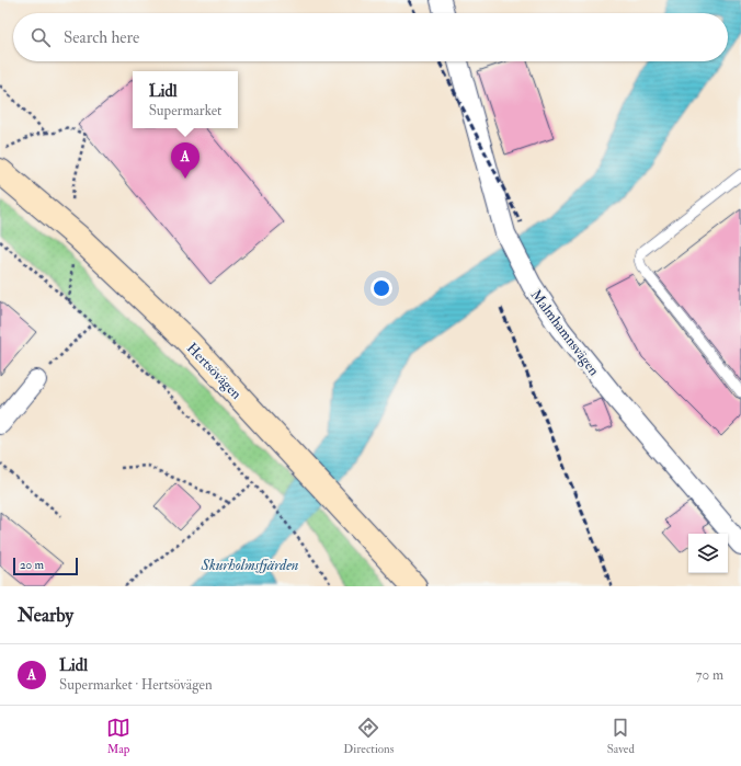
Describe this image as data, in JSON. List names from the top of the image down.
{
  "streets": {
    "main road": ["Hertsövägen"],
    "street": ["Malmhamnsvägen"]
  },
  "water": ["Skurholmsfjärden"],
  "scale_bar": "20 m",
  "page": {
    "search": "Search here",
    "popup": ["Lidl", "Supermarket"],
    "pins": "A",
    "scale": "20 m",
    "heading": "Nearby",
    "list": [
      {
        "mark": "A",
        "name": "Lidl",
        "note": "Supermarket · Hertsövägen",
        "value": "70 m"
      }
    ],
    "nav": ["Map", "Directions", "Saved"]
  }
}
